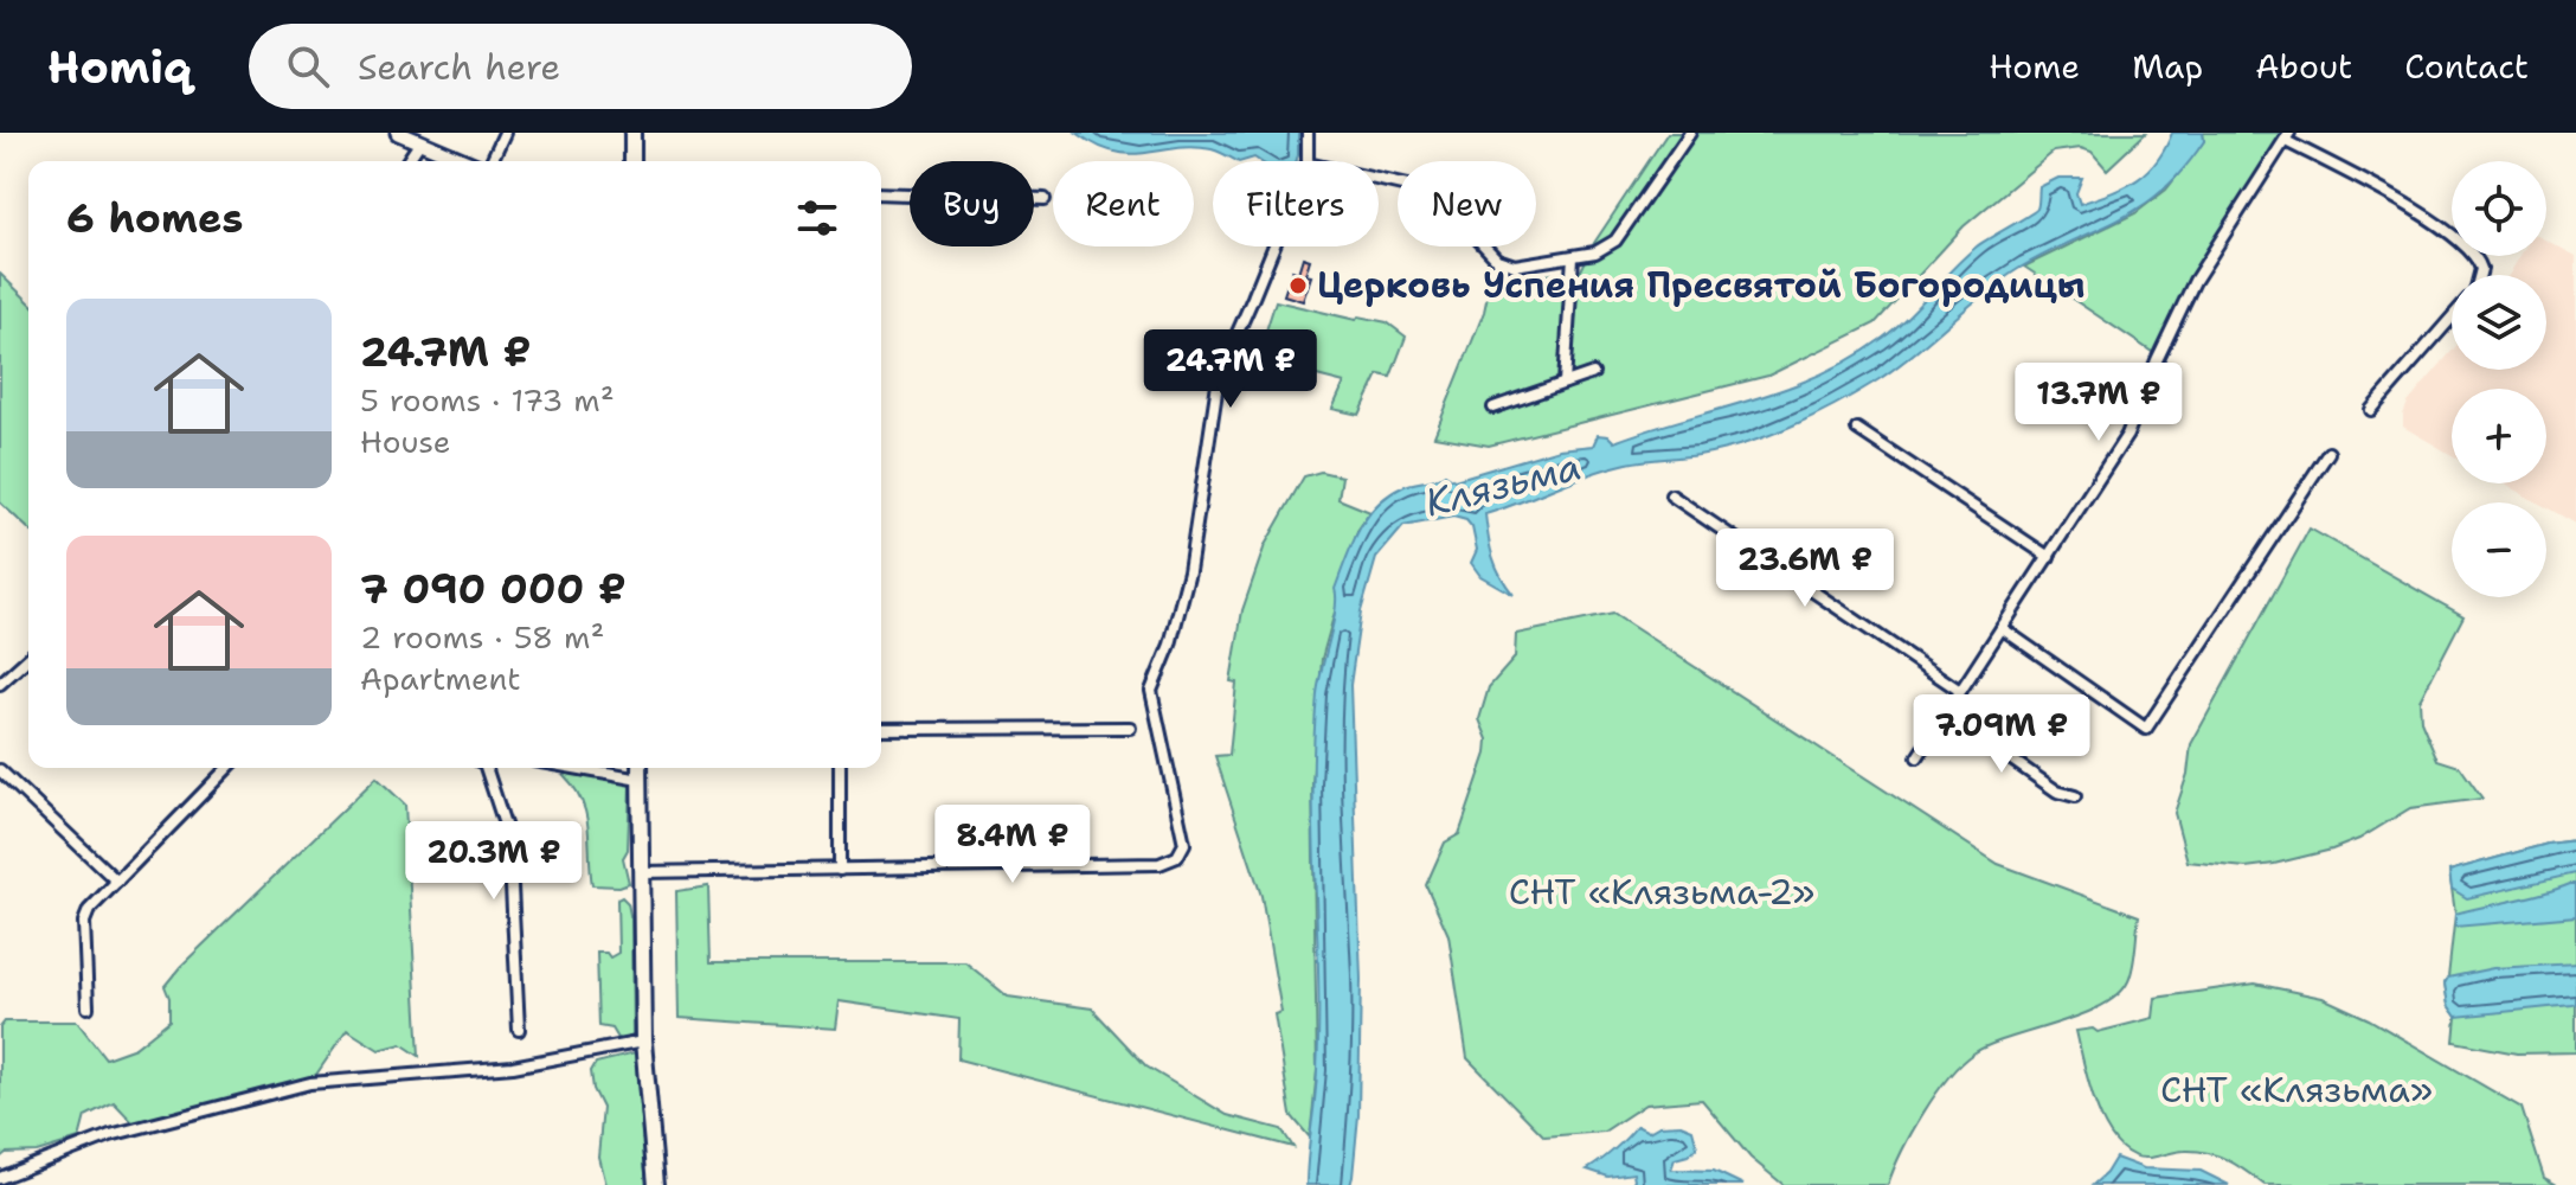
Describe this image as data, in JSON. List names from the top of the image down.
{
  "water": ["Клязьма"],
  "parks": ["СНТ «Клязьма-2»", "СНТ «Клязьма»"],
  "places": ["Церковь Успения Пресвятой Богородицы"],
  "page": {
    "header": "Homiq",
    "search": "Search here",
    "nav": [
      "Home",
      "Map",
      "About",
      "Contact"
    ],
    "map_buttons": ["+", "−"],
    "chip": [
      "Buy",
      "Rent",
      "Filters",
      "New"
    ],
    "heading": "6 homes",
    "list": [
      {
        "name": "24.7M ₽",
        "note": "5 rooms · 173 m² · House"
      },
      {
        "name": "7 090 000 ₽",
        "note": "2 rooms · 58 m² · Apartment"
      }
    ],
    "price": [
      "24.7M ₽",
      "13.7M ₽",
      "23.6M ₽",
      "7.09M ₽",
      "8.4M ₽",
      "20.3M ₽"
    ]
  }
}
